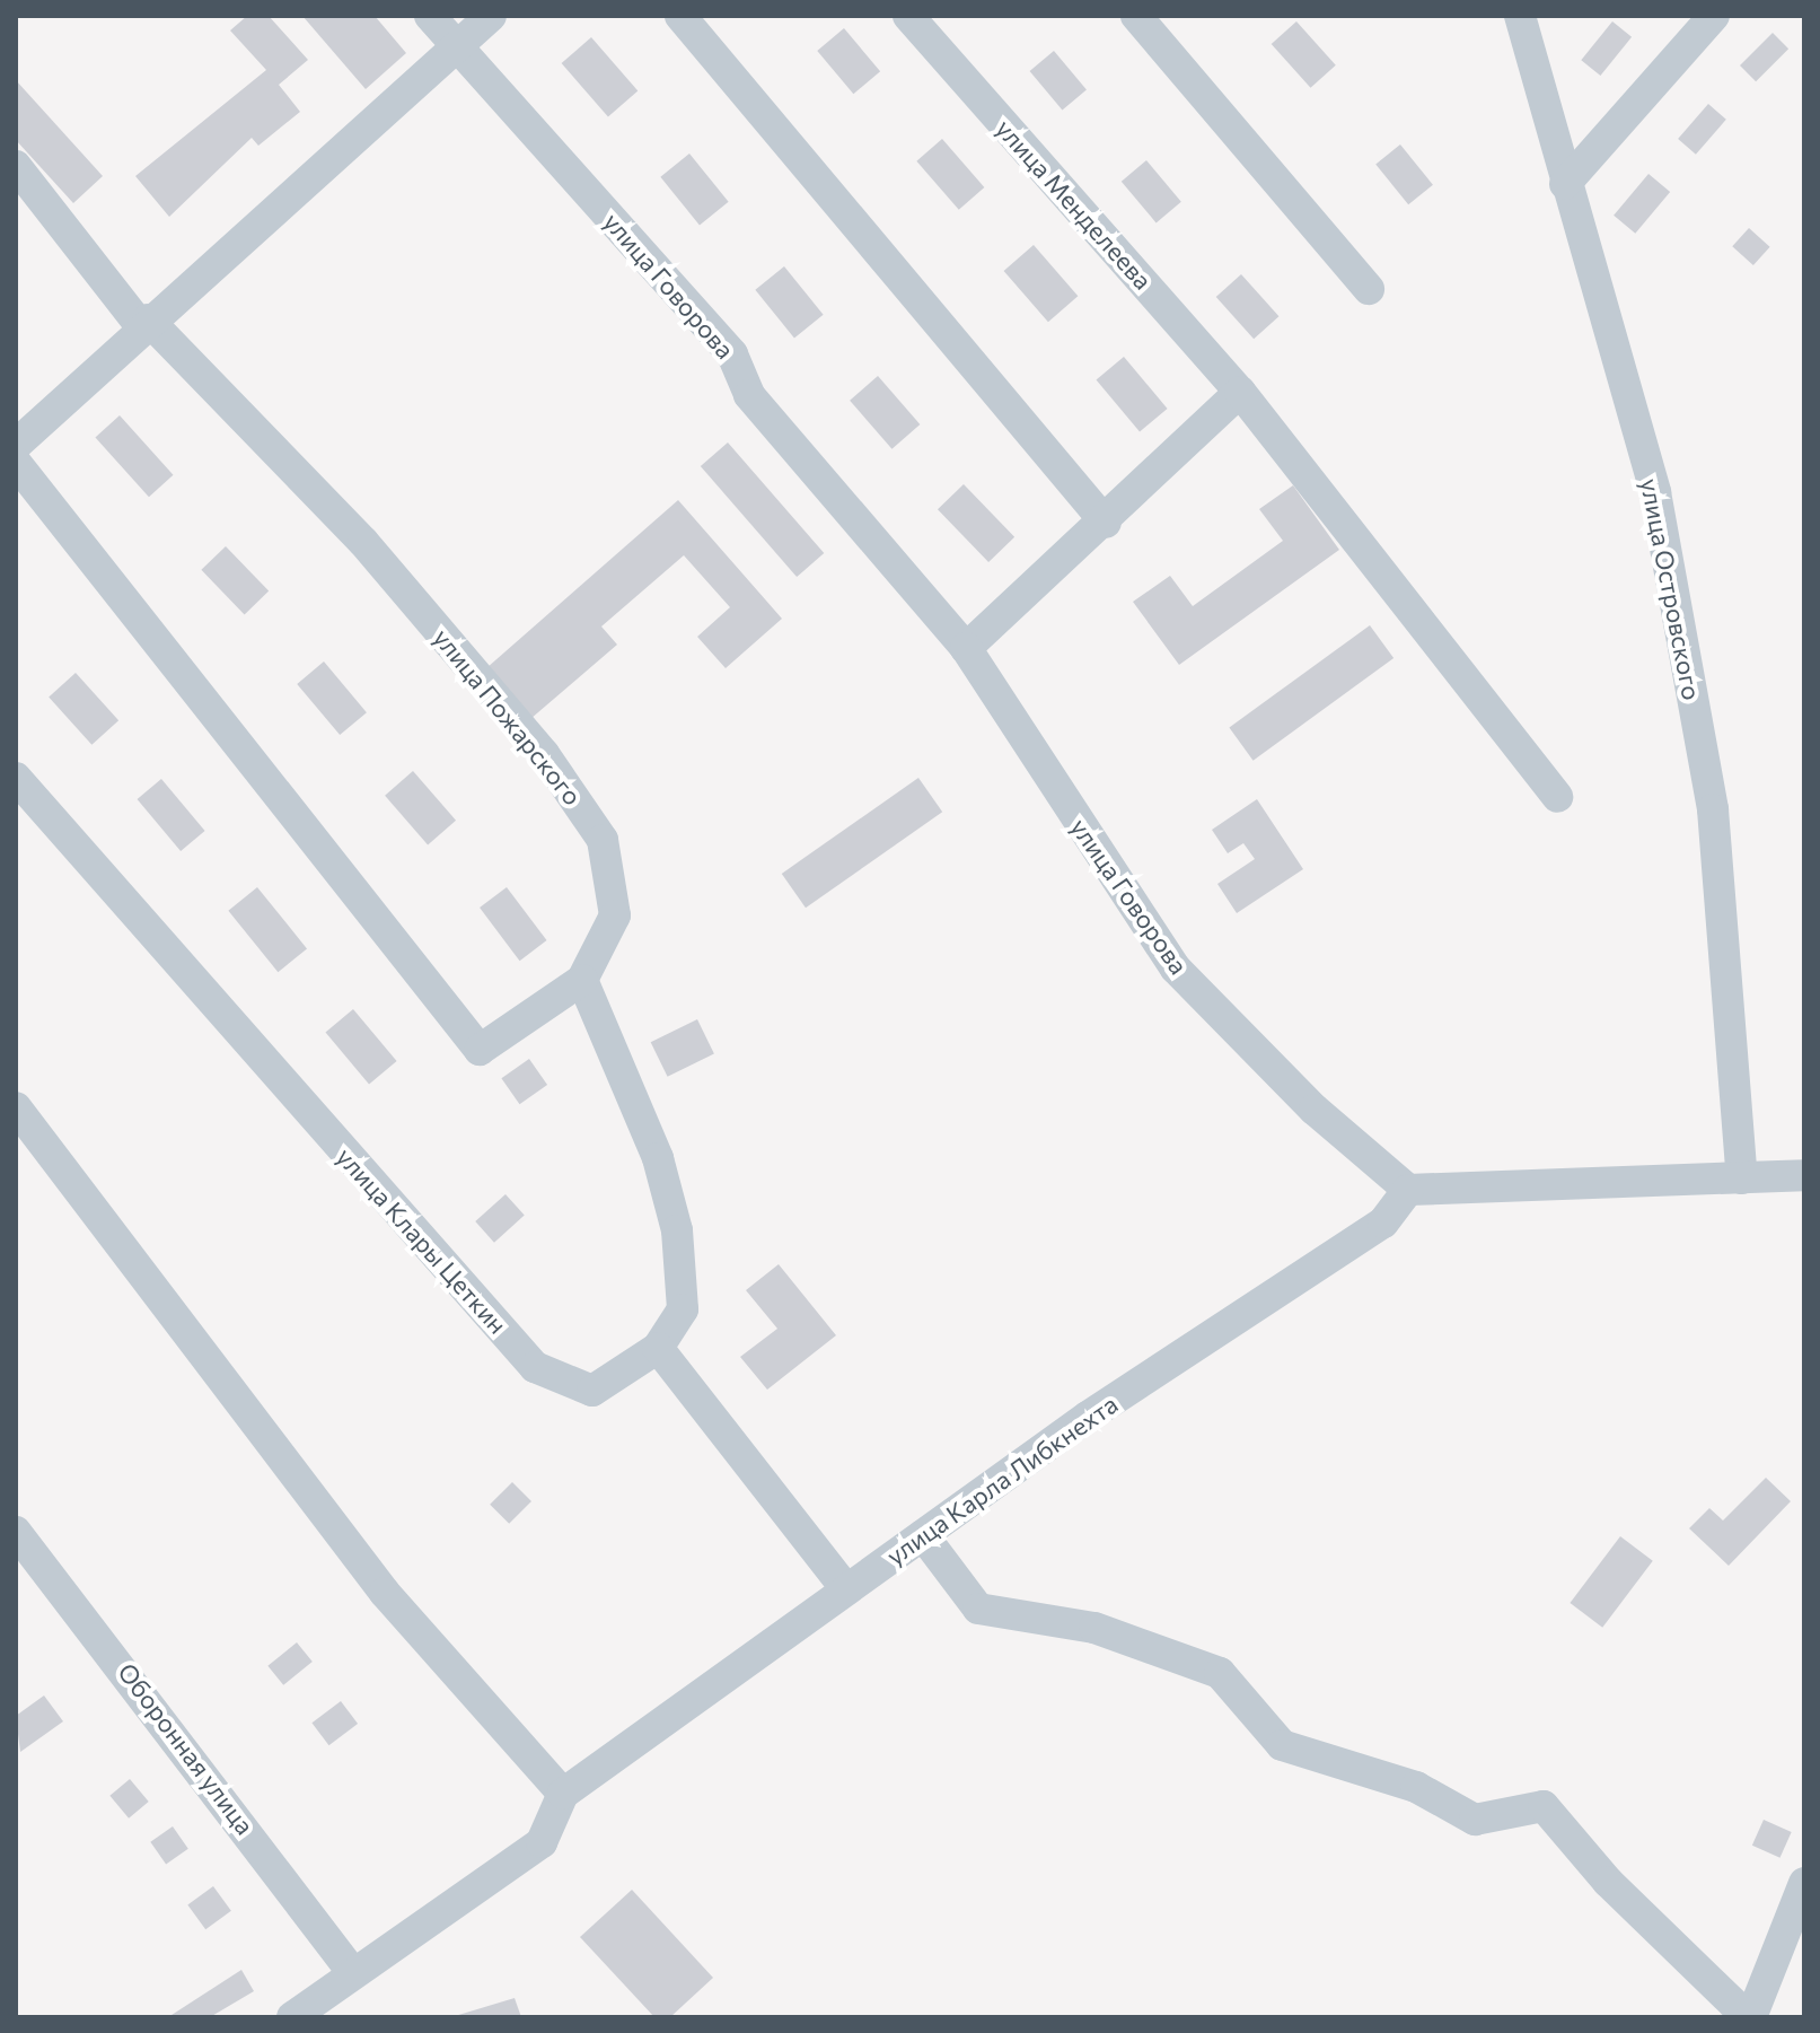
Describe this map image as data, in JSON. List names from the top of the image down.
{
  "streets": {
    "street": [
      "улица Менделеева",
      "улица Говорова",
      "улица Островского",
      "улица Пожарского",
      "улица Клары Цеткин",
      "улица Карла Либкнехта",
      "Оборонная улица"
    ]
  },
  "crossings": [
    ["улица Говорова", "улица Карла Либкнехта"]
  ]
}
